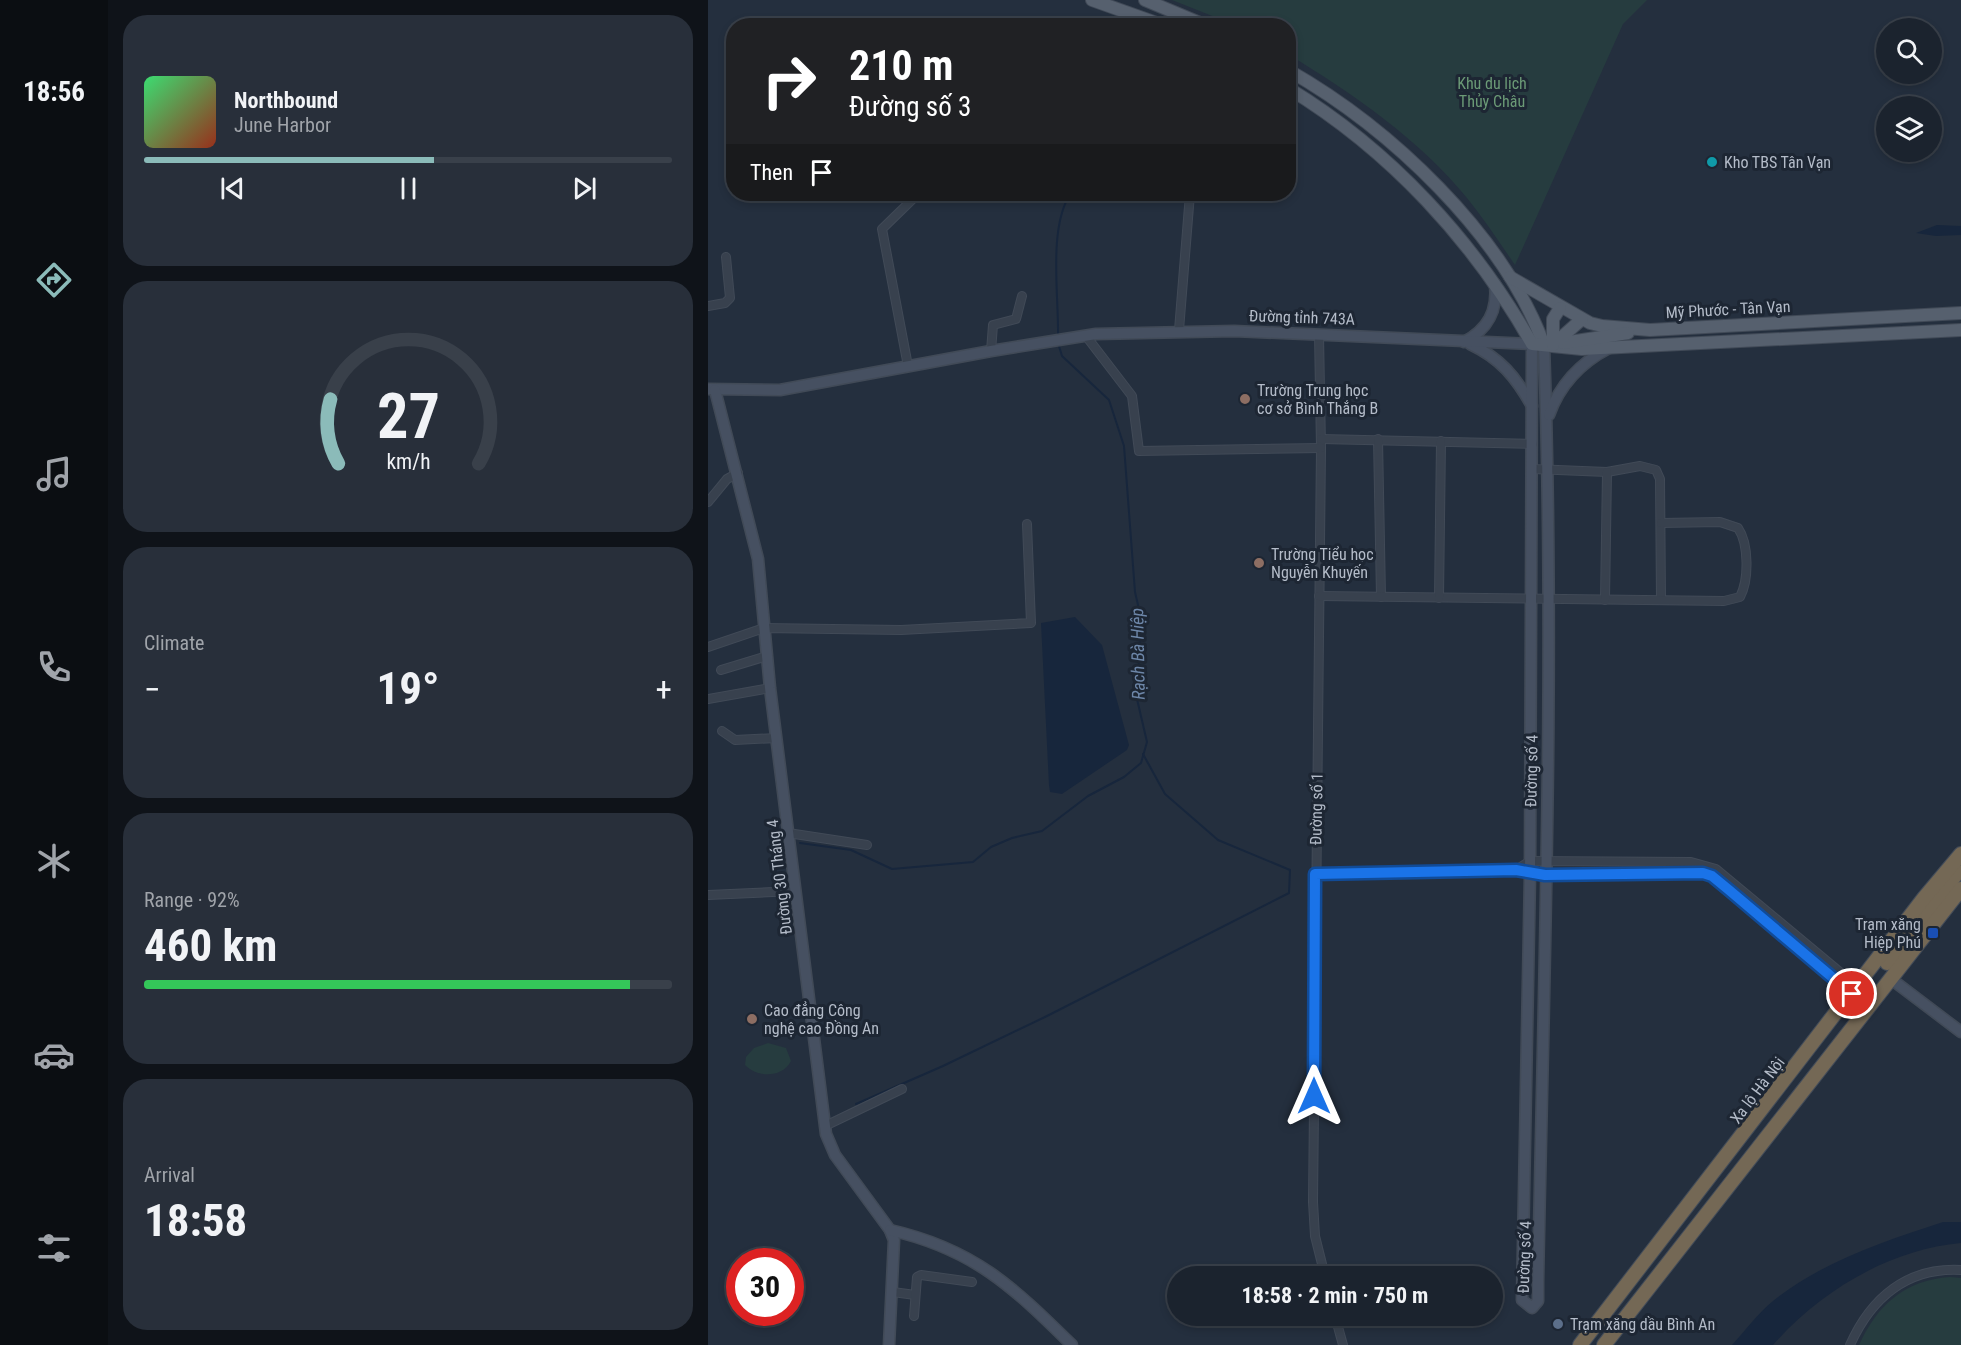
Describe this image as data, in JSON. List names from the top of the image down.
{
  "streets": {
    "highway": ["Xa lộ Hà Nội"],
    "main road": ["Mỹ Phước - Tân Vạn", "Đường tỉnh 743A"],
    "street": ["Đường số 4", "Đường số 1", "Đường 30 Tháng 4"]
  },
  "crossings": [
    ["Mỹ Phước - Tân Vạn", "Đường tỉnh 743A"],
    ["Mỹ Phước - Tân Vạn", "Đường số 4"],
    ["Đường tỉnh 743A", "Đường số 4"],
    ["Đường tỉnh 743A", "Đường số 1"]
  ],
  "water": ["Rạch Bà Hiệp"],
  "parks": ["Khu du lịch Thủy Châu"],
  "places": {
    "other": [
      "Kho TBS Tân Vạn",
      "Trường Trung học cơ sở Bình Thắng B",
      "Trường Tiểu học Nguyễn Khuyến",
      "Cao đẳng Công nghệ cao Đồng An",
      "Trạm xăng dầu Bình An"
    ],
    "transit": ["Trạm xăng Hiệp Phú"]
  },
  "page": {
    "tabs": "18:56",
    "turn": ["210 m", "Đường số 3"],
    "song": ["Northbound", "June Harbor"],
    "then": "Then",
    "tile": [
      "Climate",
      ["Range · 92%", "460 km"],
      ["Arrival", "18:58"]
    ],
    "heat": ["−", "19°", "+"],
    "limit": "30",
    "trip": "18:58 · 2 min · 750 m",
    "gauge": ["27", "km/h"]
  }
}
